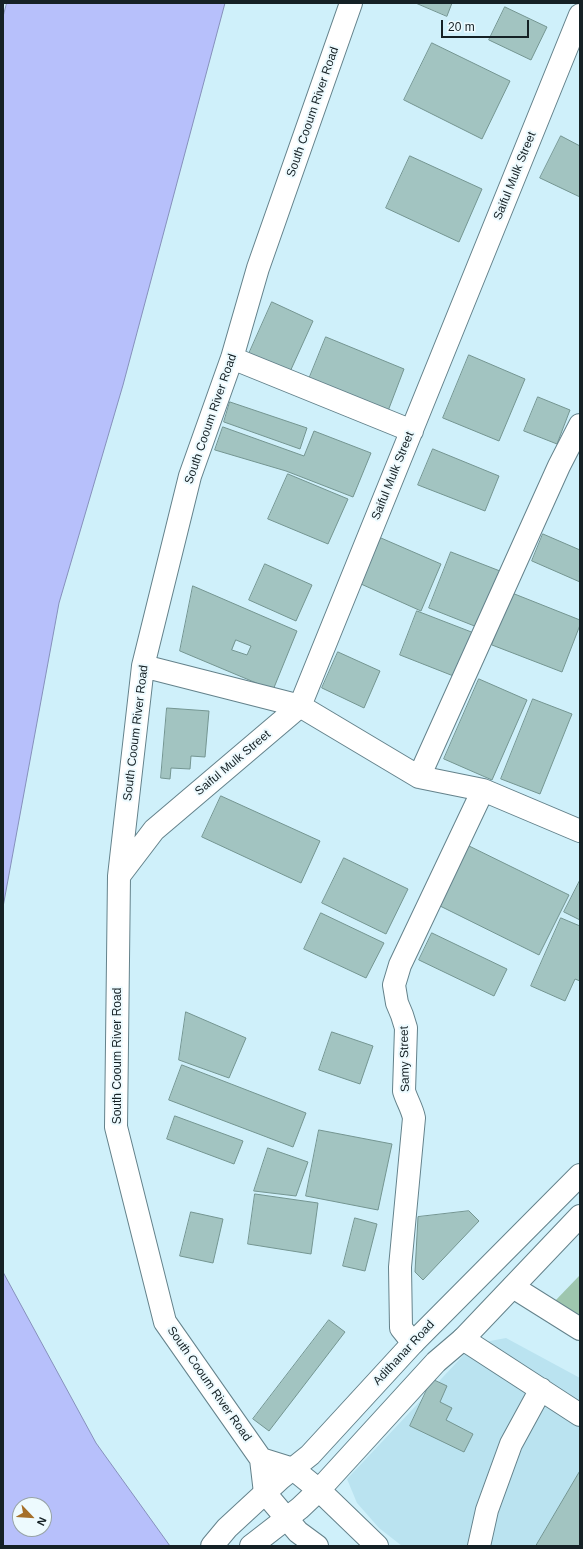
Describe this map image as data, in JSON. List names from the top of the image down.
{
  "streets": {
    "street": [
      "South Cooum River Road",
      "Saiful Mulk Street",
      "Samy Street",
      "Adithanar Road"
    ]
  },
  "crossings": [
    ["South Cooum River Road", "Saiful Mulk Street"],
    ["Samy Street", "Adithanar Road"]
  ],
  "scale_bar": "20 m",
  "north": "bottom right"
}
